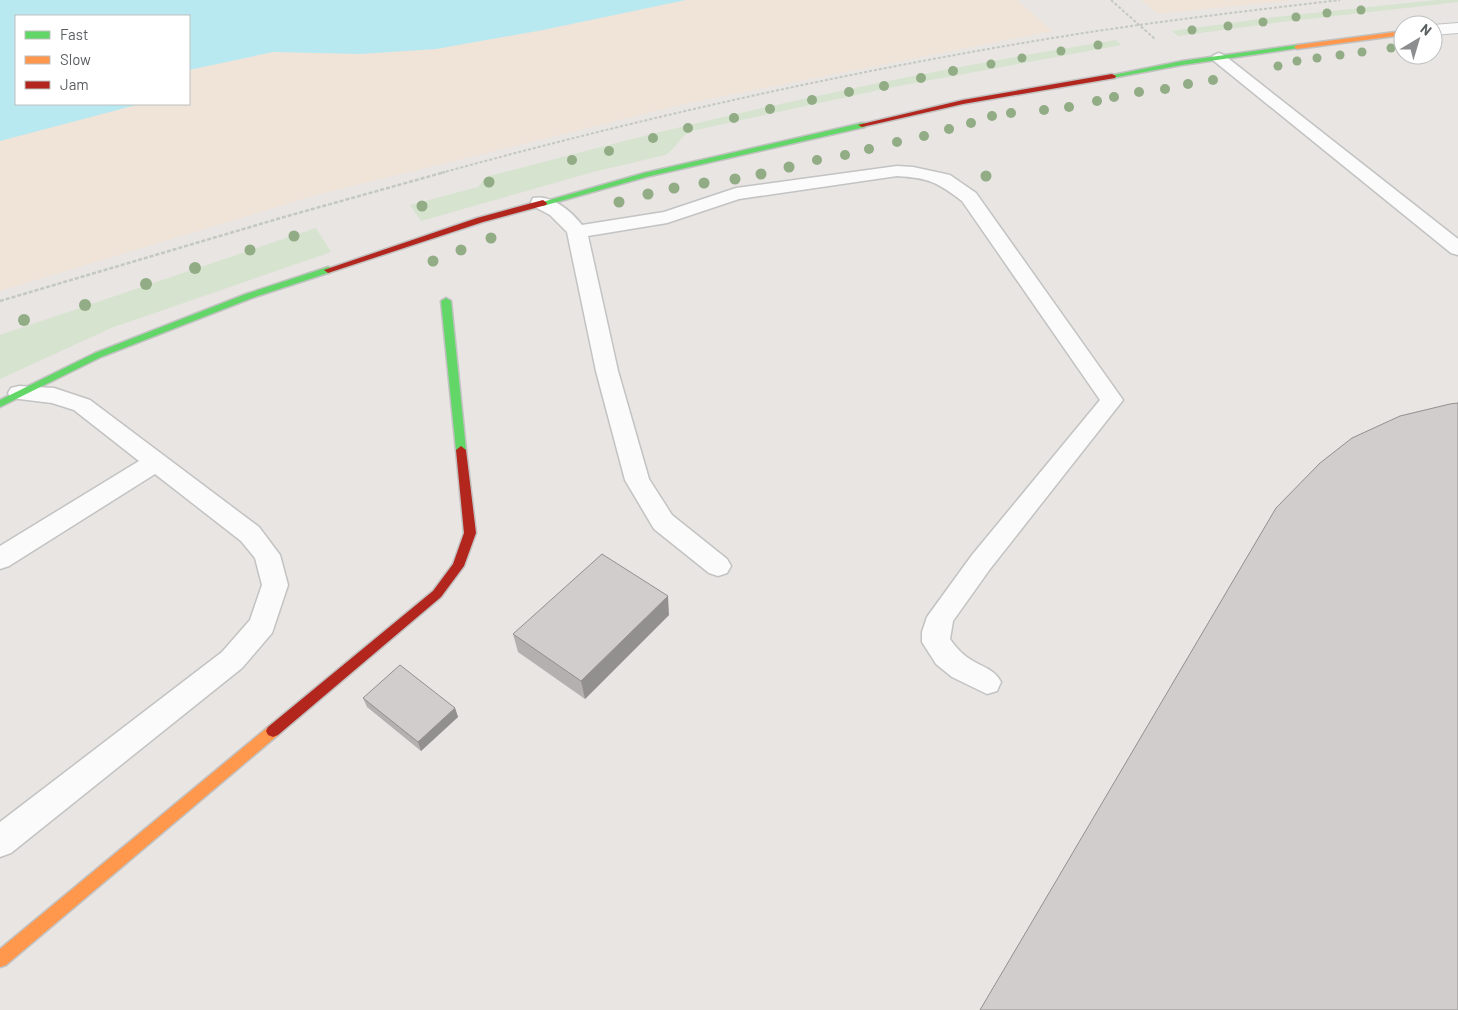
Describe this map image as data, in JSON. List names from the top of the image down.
{
  "legend": ["Fast", "Slow", "Jam"],
  "north": "top right"
}
